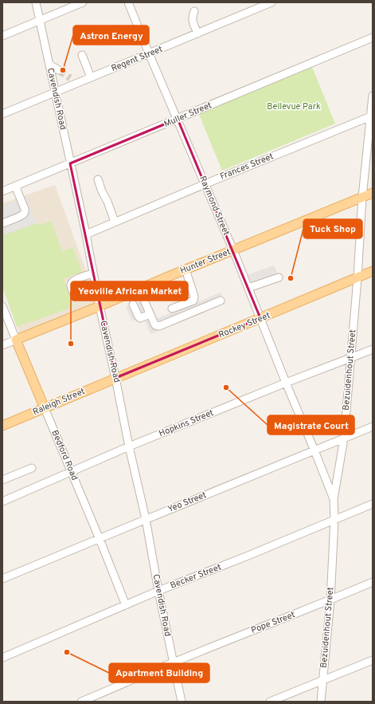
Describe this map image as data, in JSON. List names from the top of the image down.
{
  "streets": {
    "main road": [
      "Hunter Street",
      "Rockey Street",
      "Raleigh Street",
      "Bedford Road"
    ],
    "street": [
      "Regent Street",
      "Cavendish Road",
      "Muller Street",
      "Frances Street",
      "Raymond Street",
      "Bezuidenhout Street",
      "Hopkins Street",
      "Yeo Street",
      "Becker Street",
      "Pope Street"
    ]
  },
  "crossings": [
    ["Regent Street", "Cavendish Road"],
    ["Regent Street", "Raymond Street"],
    ["Cavendish Road", "Muller Street"],
    ["Cavendish Road", "Frances Street"],
    ["Cavendish Road", "Hunter Street"],
    ["Cavendish Road", "Rockey Street"],
    ["Cavendish Road", "Raleigh Street"],
    ["Cavendish Road", "Hopkins Street"],
    ["Cavendish Road", "Yeo Street"],
    ["Cavendish Road", "Becker Street"],
    ["Cavendish Road", "Pope Street"],
    ["Muller Street", "Raymond Street"],
    ["Frances Street", "Raymond Street"],
    ["Frances Street", "Bezuidenhout Street"],
    ["Raymond Street", "Hunter Street"],
    ["Raymond Street", "Rockey Street"],
    ["Raymond Street", "Bezuidenhout Street"],
    ["Raymond Street", "Hopkins Street"],
    ["Raymond Street", "Yeo Street"],
    ["Hunter Street", "Bezuidenhout Street"],
    ["Hunter Street", "Bedford Road"],
    ["Rockey Street", "Bezuidenhout Street"],
    ["Rockey Street", "Raleigh Street"],
    ["Bezuidenhout Street", "Hopkins Street"],
    ["Bezuidenhout Street", "Yeo Street"],
    ["Bezuidenhout Street", "Becker Street"],
    ["Bezuidenhout Street", "Pope Street"],
    ["Raleigh Street", "Bedford Road"],
    ["Hopkins Street", "Bedford Road"],
    ["Bedford Road", "Yeo Street"],
    ["Bedford Road", "Becker Street"]
  ],
  "parks": ["Bellevue Park"],
  "places": [
    "Astron Energy",
    "Tuck Shop",
    "Yeoville African Market",
    "Magistrate Court",
    "Apartment Building"
  ]
}
